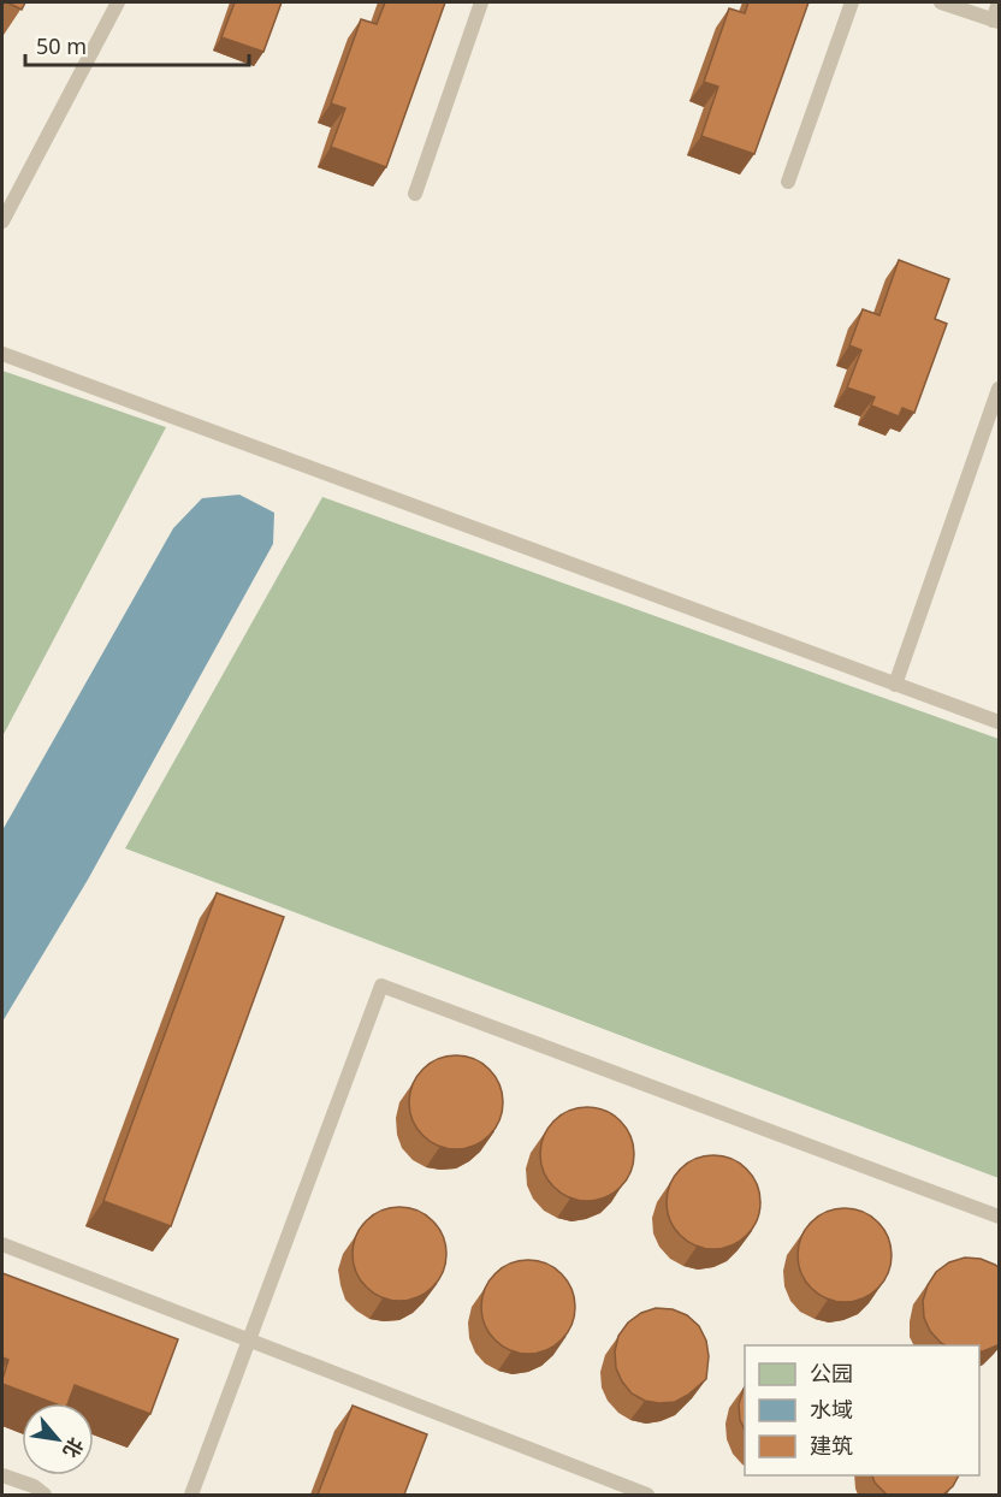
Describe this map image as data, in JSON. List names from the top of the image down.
{
  "legend": ["公园", "水域", "建筑"],
  "scale_bar": "50 m",
  "north": "bottom right"
}
